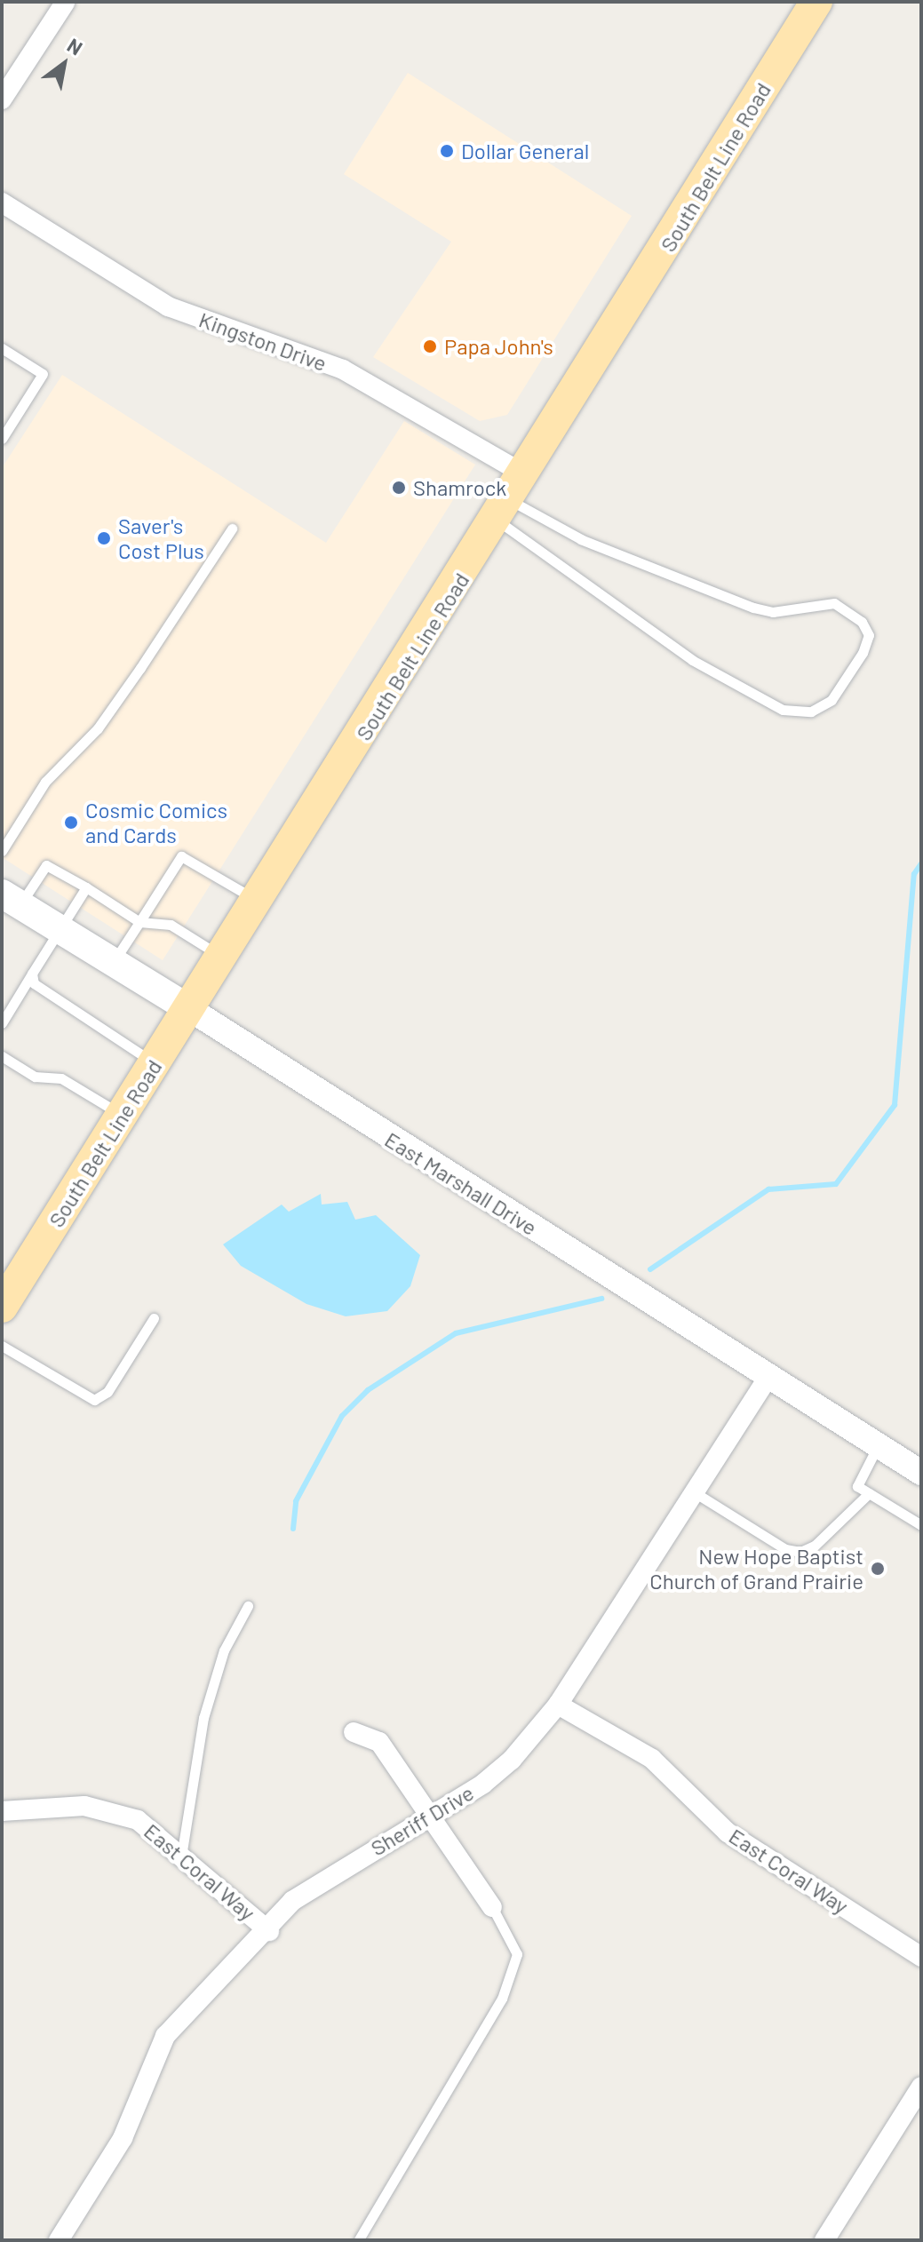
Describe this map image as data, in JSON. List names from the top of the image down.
{
  "streets": {
    "main road": ["South Belt Line Road", "East Marshall Drive"],
    "street": ["Kingston Drive", "Sheriff Drive", "East Coral Way"]
  },
  "crossings": [
    ["South Belt Line Road", "Kingston Drive"],
    ["South Belt Line Road", "East Marshall Drive"],
    ["East Marshall Drive", "Sheriff Drive"],
    ["Sheriff Drive", "East Coral Way"]
  ],
  "places": [
    "Dollar General",
    "Papa John's",
    "Shamrock",
    "Saver's Cost Plus",
    "Cosmic Comics and Cards",
    "New Hope Baptist Church of Grand Prairie"
  ],
  "north": "top right"
}
